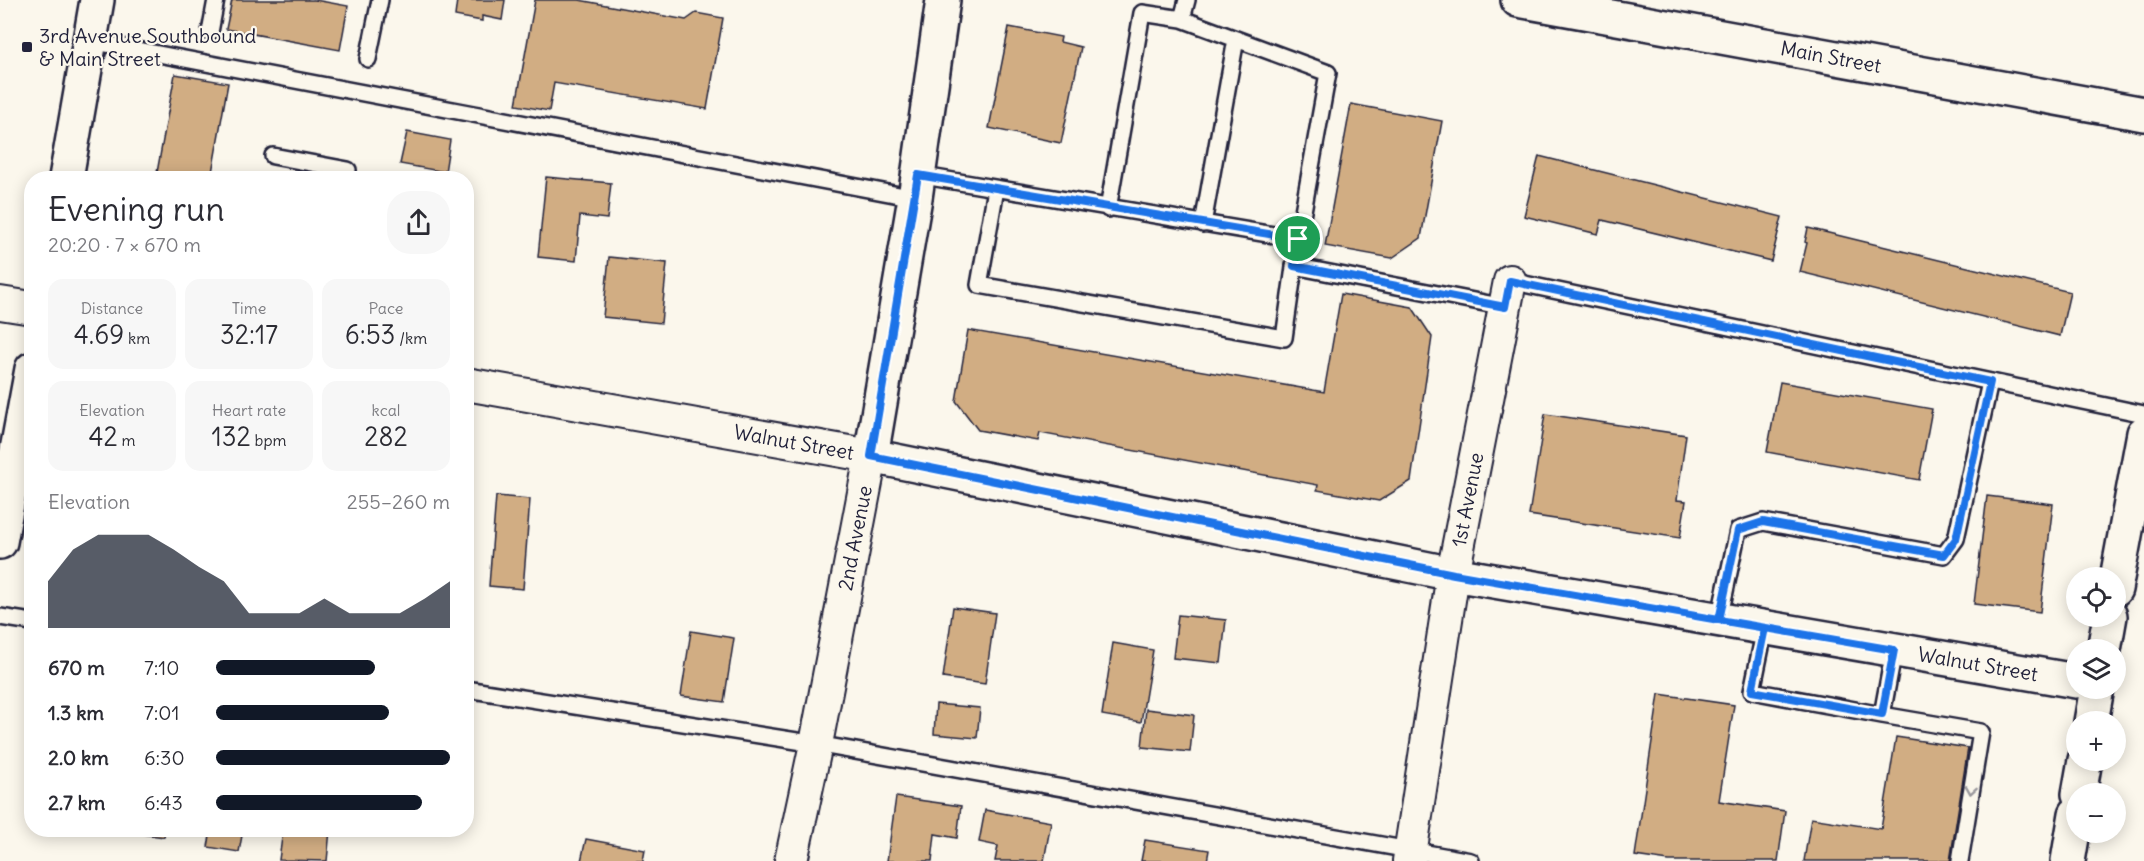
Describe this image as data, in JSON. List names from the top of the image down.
{
  "streets": {
    "main road": ["Main Street", "Walnut Street", "2nd Avenue"],
    "street": ["1st Avenue"]
  },
  "crossings": [
    ["Walnut Street", "1st Avenue"],
    ["Walnut Street", "2nd Avenue"]
  ],
  "places": {
    "transit": ["3rd Avenue Southbound & Main Street"]
  },
  "page": {
    "heading": ["Evening run", "20:20 · 7 × 670 m"],
    "stats": [
      ["Distance", "4.69 km"],
      ["Time", "32:17"],
      ["Pace", "6:53 /km"],
      ["Elevation", "42 m"],
      ["Heart rate", "132 bpm"],
      ["kcal", "282"]
    ],
    "chart": ["Elevation", "255–260 m"],
    "map_buttons": ["+", "−"],
    "list": [
      {
        "name": "670 m",
        "note": "7:10"
      },
      {
        "name": "1.3 km",
        "note": "7:01"
      },
      {
        "name": "2.0 km",
        "note": "6:30"
      },
      {
        "name": "2.7 km",
        "note": "6:43"
      }
    ]
  }
}
